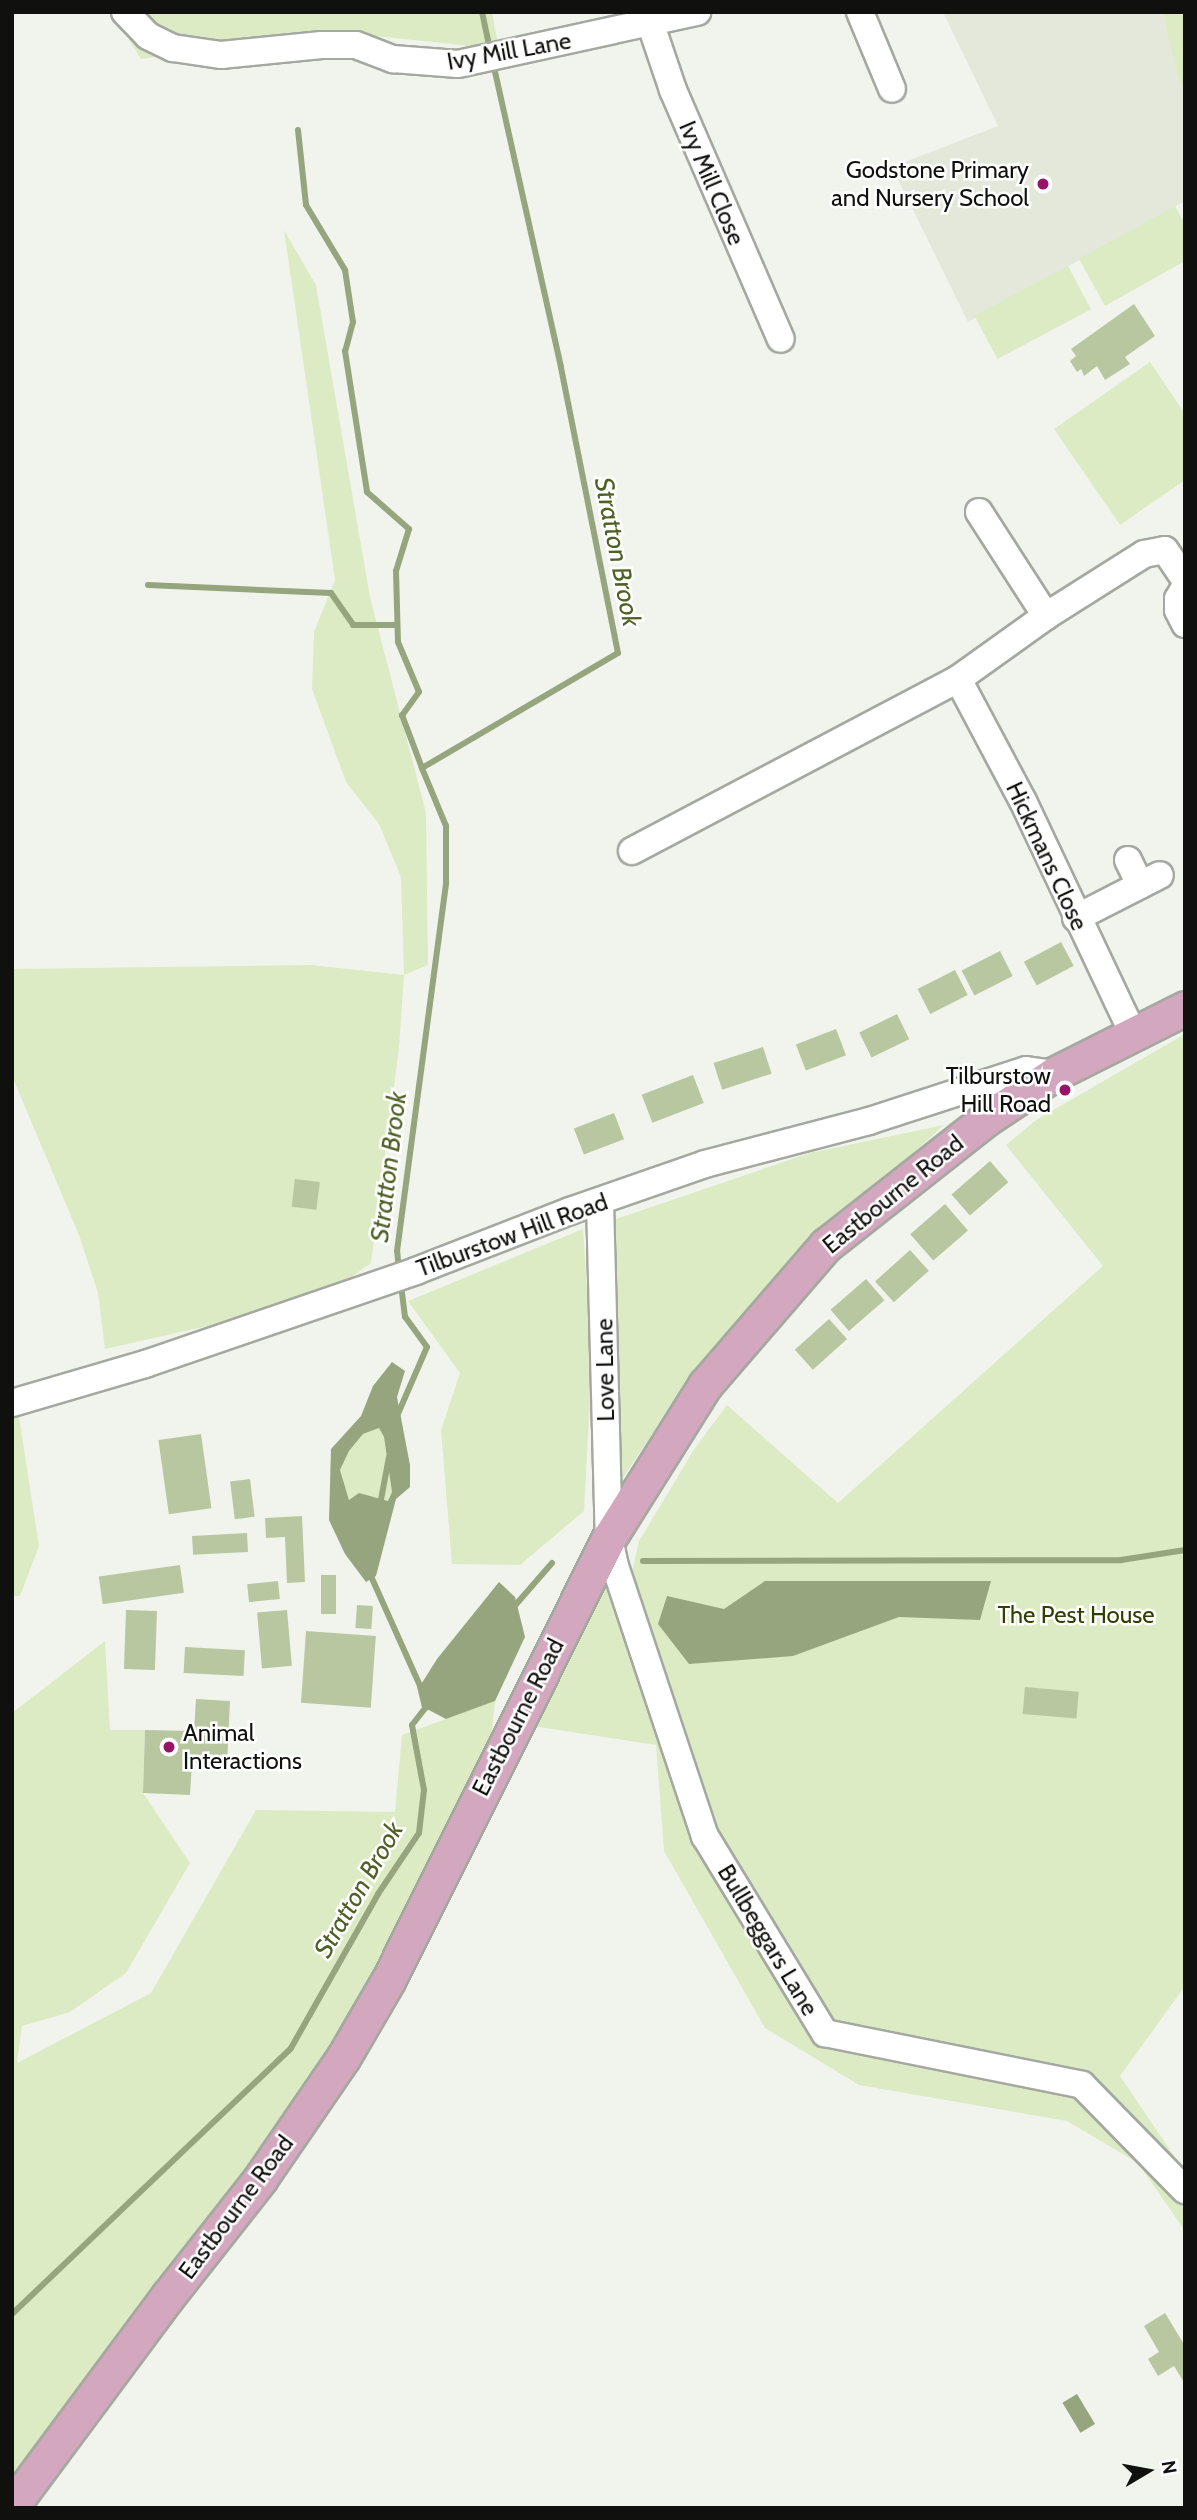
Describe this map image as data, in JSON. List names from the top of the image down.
{
  "streets": {
    "main road": ["Eastbourne Road"],
    "street": [
      "Ivy Mill Lane",
      "Ivy Mill Close",
      "Hickmans Close",
      "Tilburstow Hill Road",
      "Love Lane",
      "Bullbeggars Lane"
    ]
  },
  "crossings": [
    ["Ivy Mill Lane", "Ivy Mill Close"],
    ["Hickmans Close", "Eastbourne Road"],
    ["Eastbourne Road", "Tilburstow Hill Road"],
    ["Eastbourne Road", "Love Lane"],
    ["Eastbourne Road", "Bullbeggars Lane"],
    ["Tilburstow Hill Road", "Love Lane"],
    ["Love Lane", "Bullbeggars Lane"]
  ],
  "water": ["Stratton Brook"],
  "parks": ["The Pest House"],
  "places": ["Godstone Primary and Nursery School", "Tilburstow Hill Road", "Animal Interactions"],
  "north": "right"
}
